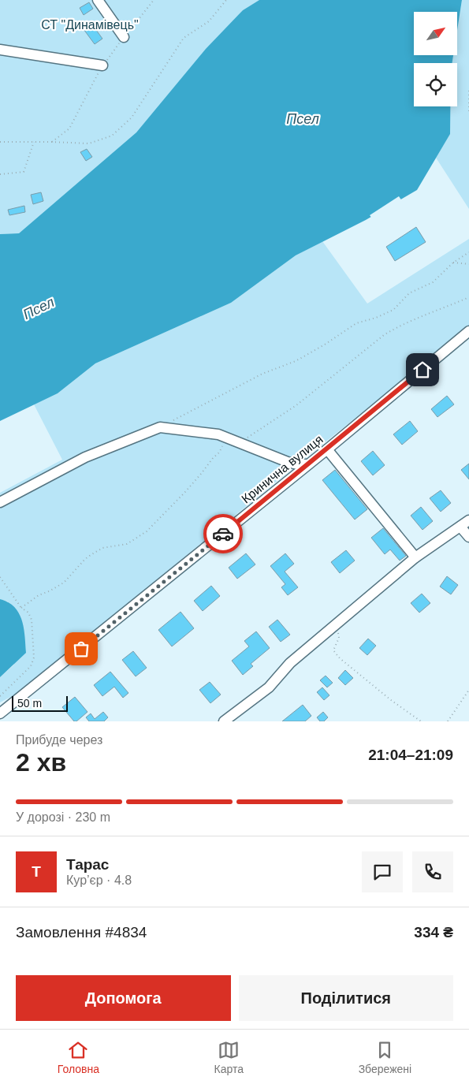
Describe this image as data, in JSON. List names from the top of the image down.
{
  "streets": {
    "street": ["Кринична вулиця"]
  },
  "water": ["Псел"],
  "parks": ["СТ \"Динамівець\""],
  "scale_bar": "50 m",
  "north": "top right",
  "page": {
    "scale": "50 m",
    "heading": ["2 хв", "Прибуде через", "21:04–21:09"],
    "panel": [
      "Тарас",
      "Кур’єр · 4.8",
      "Замовлення #4834",
      "334 ₴"
    ],
    "bar": "У дорозі · 230 m",
    "round": "Т",
    "buttons": ["Допомога", "Поділитися"],
    "tabs": ["Головна", "Карта", "Збережені"]
  }
}
